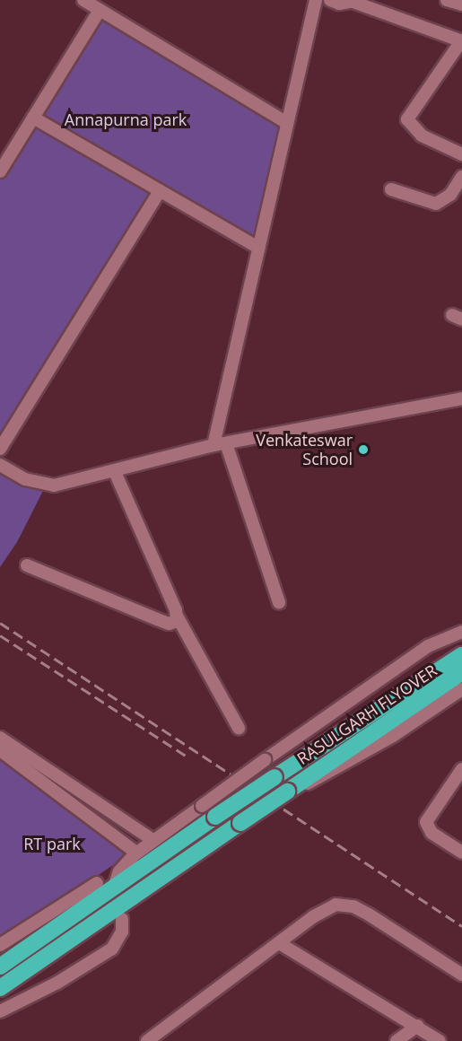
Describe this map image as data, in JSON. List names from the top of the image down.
{
  "streets": {
    "highway": ["RASULGARH FLYOVER"]
  },
  "parks": ["Annapurna park", "RT park"],
  "places": ["Venkateswar School"]
}
